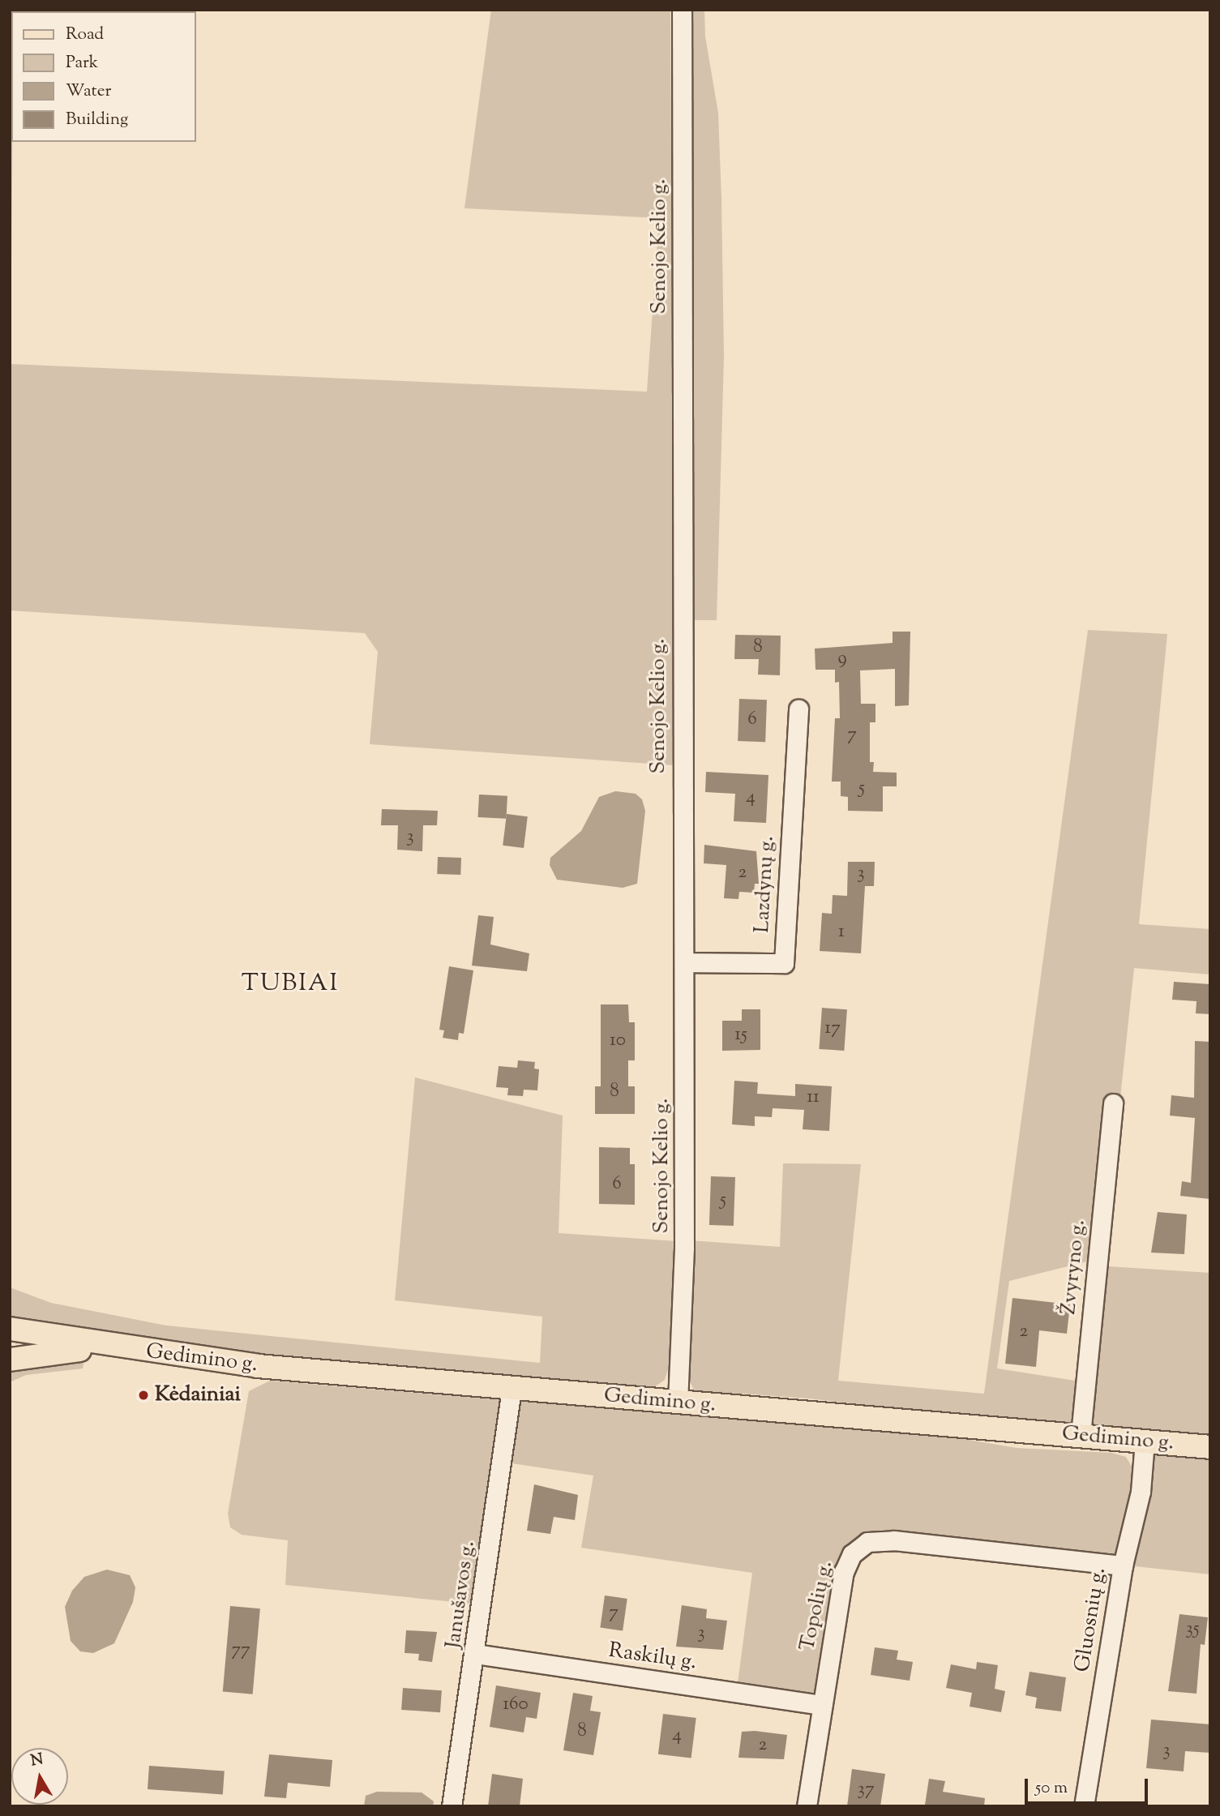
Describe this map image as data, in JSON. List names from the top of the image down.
{
  "streets": {
    "main road": ["Gedimino g."],
    "street": [
      "Senojo Kelio g.",
      "Lazdynų g.",
      "Žvyryno g.",
      "Janušavos g.",
      "Topolių g.",
      "Gluosnių g.",
      "Raskilų g."
    ]
  },
  "crossings": [
    ["Senojo Kelio g.", "Lazdynų g."],
    ["Senojo Kelio g.", "Gedimino g."],
    ["Žvyryno g.", "Gedimino g."],
    ["Gedimino g.", "Janušavos g."],
    ["Gedimino g.", "Gluosnių g."],
    ["Janušavos g.", "Raskilų g."],
    ["Topolių g.", "Gluosnių g."],
    ["Topolių g.", "Raskilų g."]
  ],
  "districts": ["TUBIAI"],
  "places": ["Kėdainiai"],
  "house_numbers": [
    "8",
    "9",
    "6",
    "7",
    "5",
    "4",
    "3",
    "2",
    "3",
    "1",
    "17",
    "15",
    "10",
    "8",
    "11",
    "6",
    "5",
    "2",
    "7",
    "35",
    "3",
    "77",
    "160",
    "8",
    "4",
    "2",
    "3",
    "37"
  ],
  "legend": [
    "Road",
    "Park",
    "Water",
    "Building"
  ],
  "scale_bar": "50 m",
  "north": "top"
}
